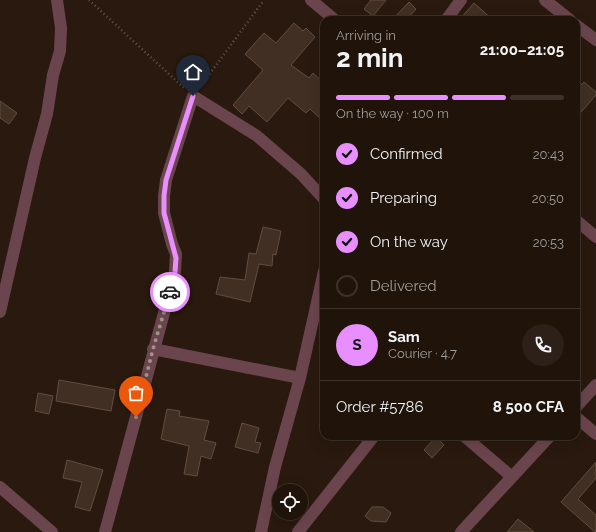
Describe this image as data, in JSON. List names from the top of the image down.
{
  "page": {
    "heading": ["2 min", "Arriving in", "21:00–21:05"],
    "panel": [
      "Sam",
      "Courier · 4.7",
      "Order #5786",
      "8 500 CFA"
    ],
    "bar": "On the way · 100 m",
    "list": [
      ["Confirmed", "20:43"],
      ["Preparing", "20:50"],
      ["On the way", "20:53"],
      "Delivered"
    ],
    "round": "S"
  }
}
